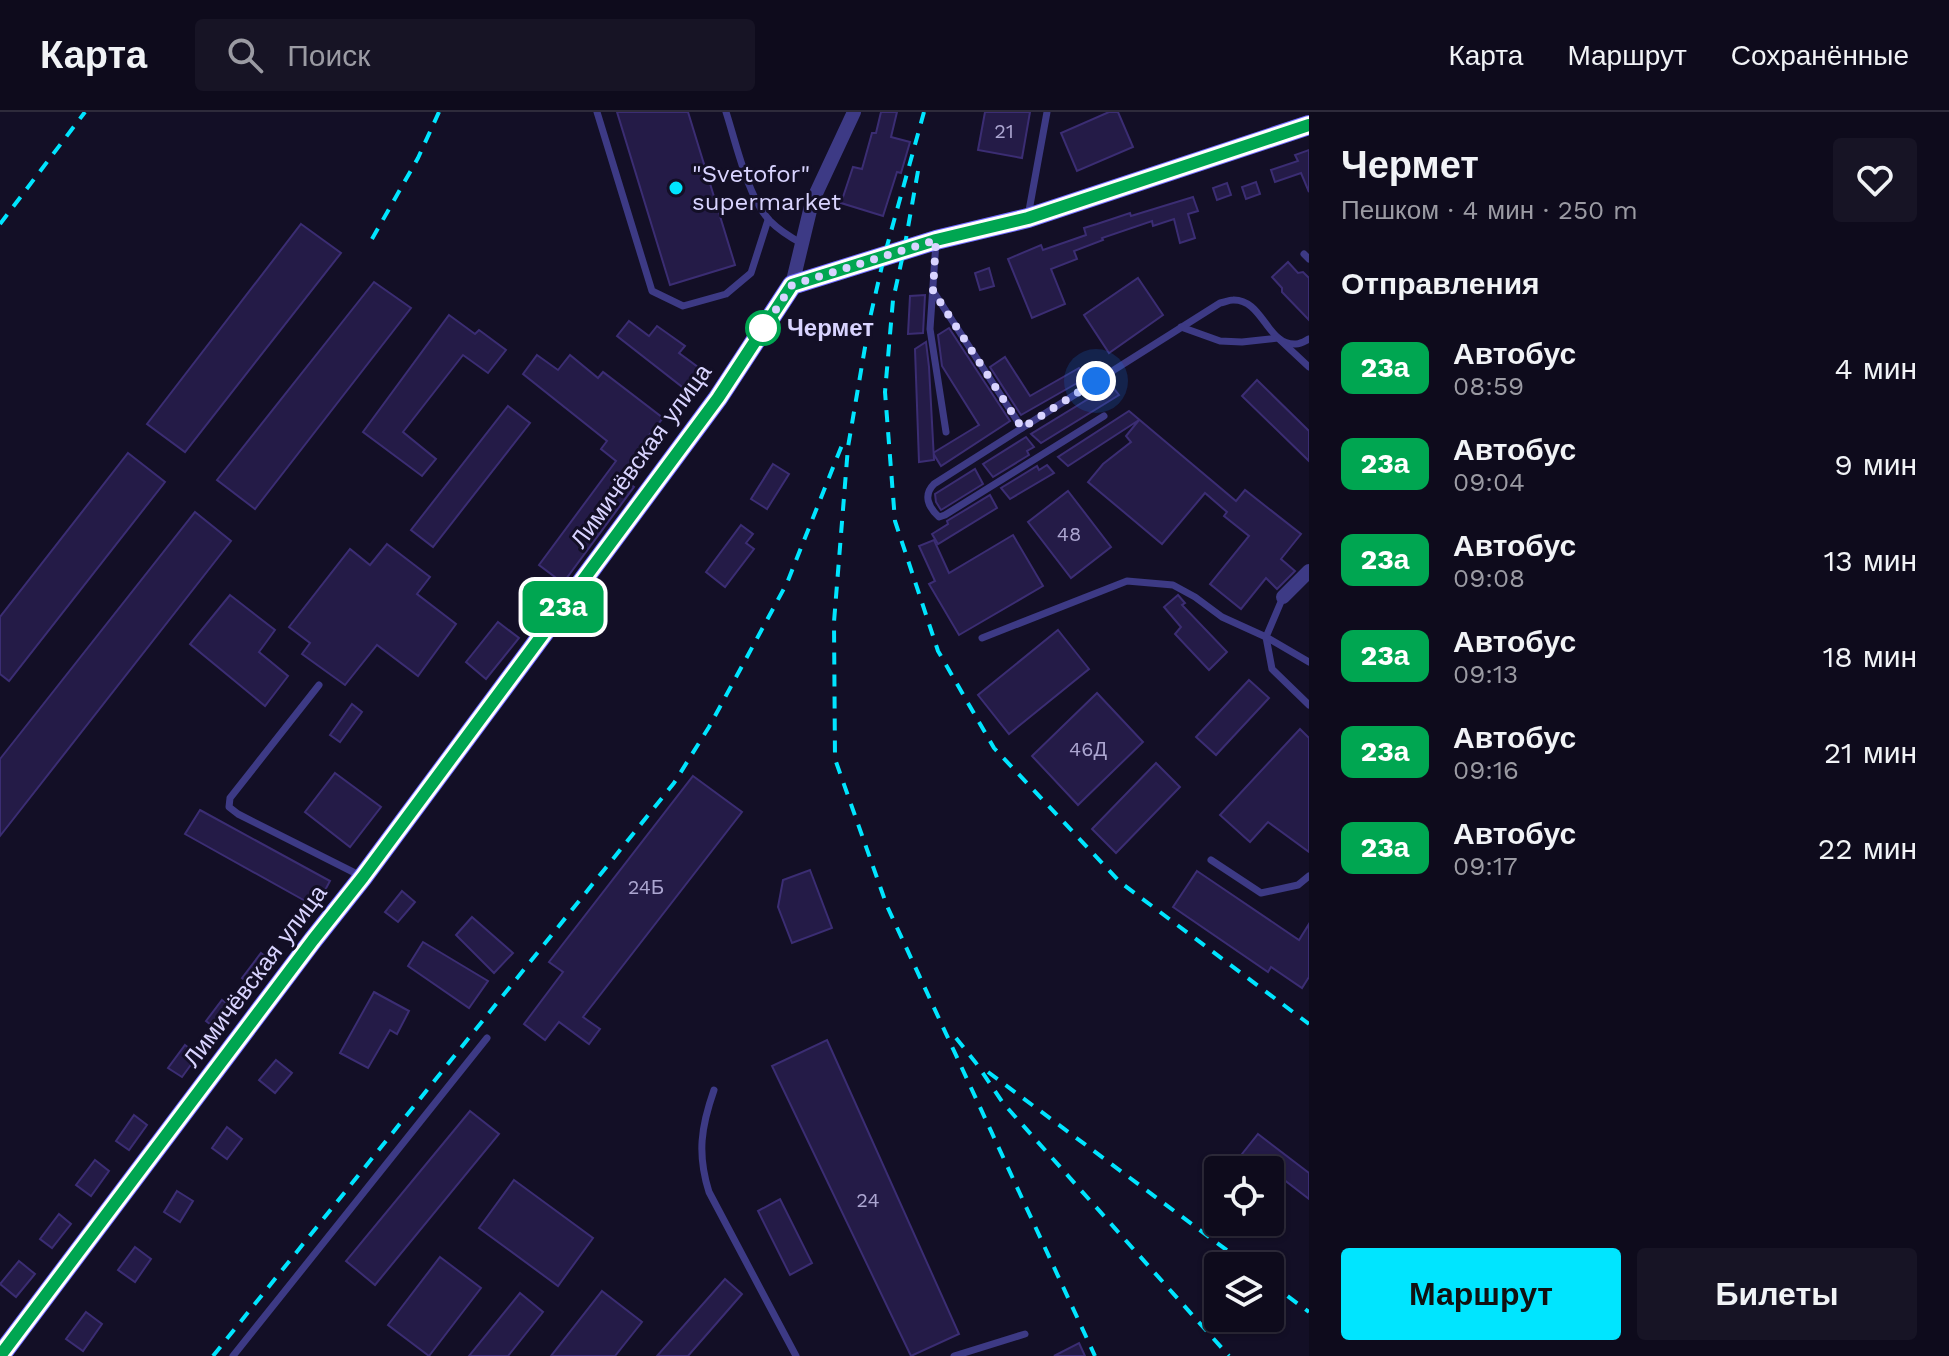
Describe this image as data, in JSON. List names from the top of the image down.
{
  "streets": {
    "main road": ["Лимичёвская улица"]
  },
  "places": ["\"Svetofor\" supermarket", "Чермет"],
  "lines": ["bus line 23а"],
  "house_numbers": [
    "21",
    "48",
    "46Д",
    "24Б",
    "24"
  ],
  "page": {
    "header": "Карта",
    "search": "Поиск",
    "nav": ["Карта", "Маршрут", "Сохранённые"],
    "on_map": "23а",
    "heading": [
      ["Чермет", "Пешком · 4 мин · 250 m"],
      "Отправления"
    ],
    "list": [
      {
        "mark": "23а",
        "name": "Автобус",
        "note": "08:59",
        "value": "4 мин"
      },
      {
        "mark": "23а",
        "name": "Автобус",
        "note": "09:04",
        "value": "9 мин"
      },
      {
        "mark": "23а",
        "name": "Автобус",
        "note": "09:08",
        "value": "13 мин"
      },
      {
        "mark": "23а",
        "name": "Автобус",
        "note": "09:13",
        "value": "18 мин"
      },
      {
        "mark": "23а",
        "name": "Автобус",
        "note": "09:16",
        "value": "21 мин"
      },
      {
        "mark": "23а",
        "name": "Автобус",
        "note": "09:17",
        "value": "22 мин"
      }
    ],
    "buttons": ["Маршрут", "Билеты"]
  }
}
